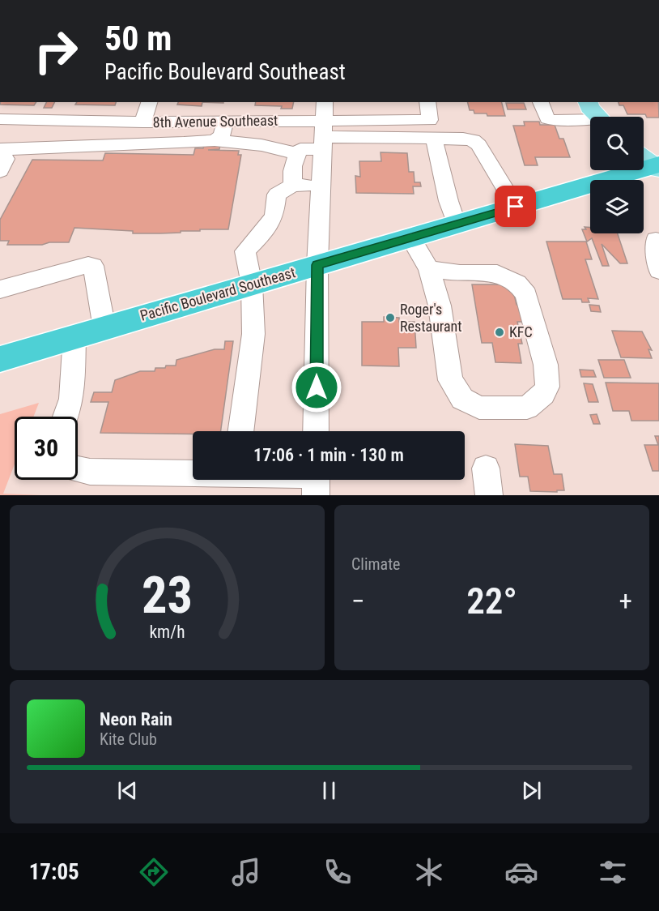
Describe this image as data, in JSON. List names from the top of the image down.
{
  "streets": {
    "highway": ["Pacific Boulevard Southeast"],
    "street": ["8th Avenue Southeast"]
  },
  "places": ["Roger's Restaurant", "KFC"],
  "page": {
    "turn": ["50 m", "Pacific Boulevard Southeast"],
    "limit": "30",
    "trip": "17:06 · 1 min · 130 m",
    "tile": "Climate",
    "heat": ["−", "22°", "+"],
    "song": ["Neon Rain", "Kite Club"],
    "tabs": "17:05",
    "gauge": ["23", "km/h"]
  }
}
